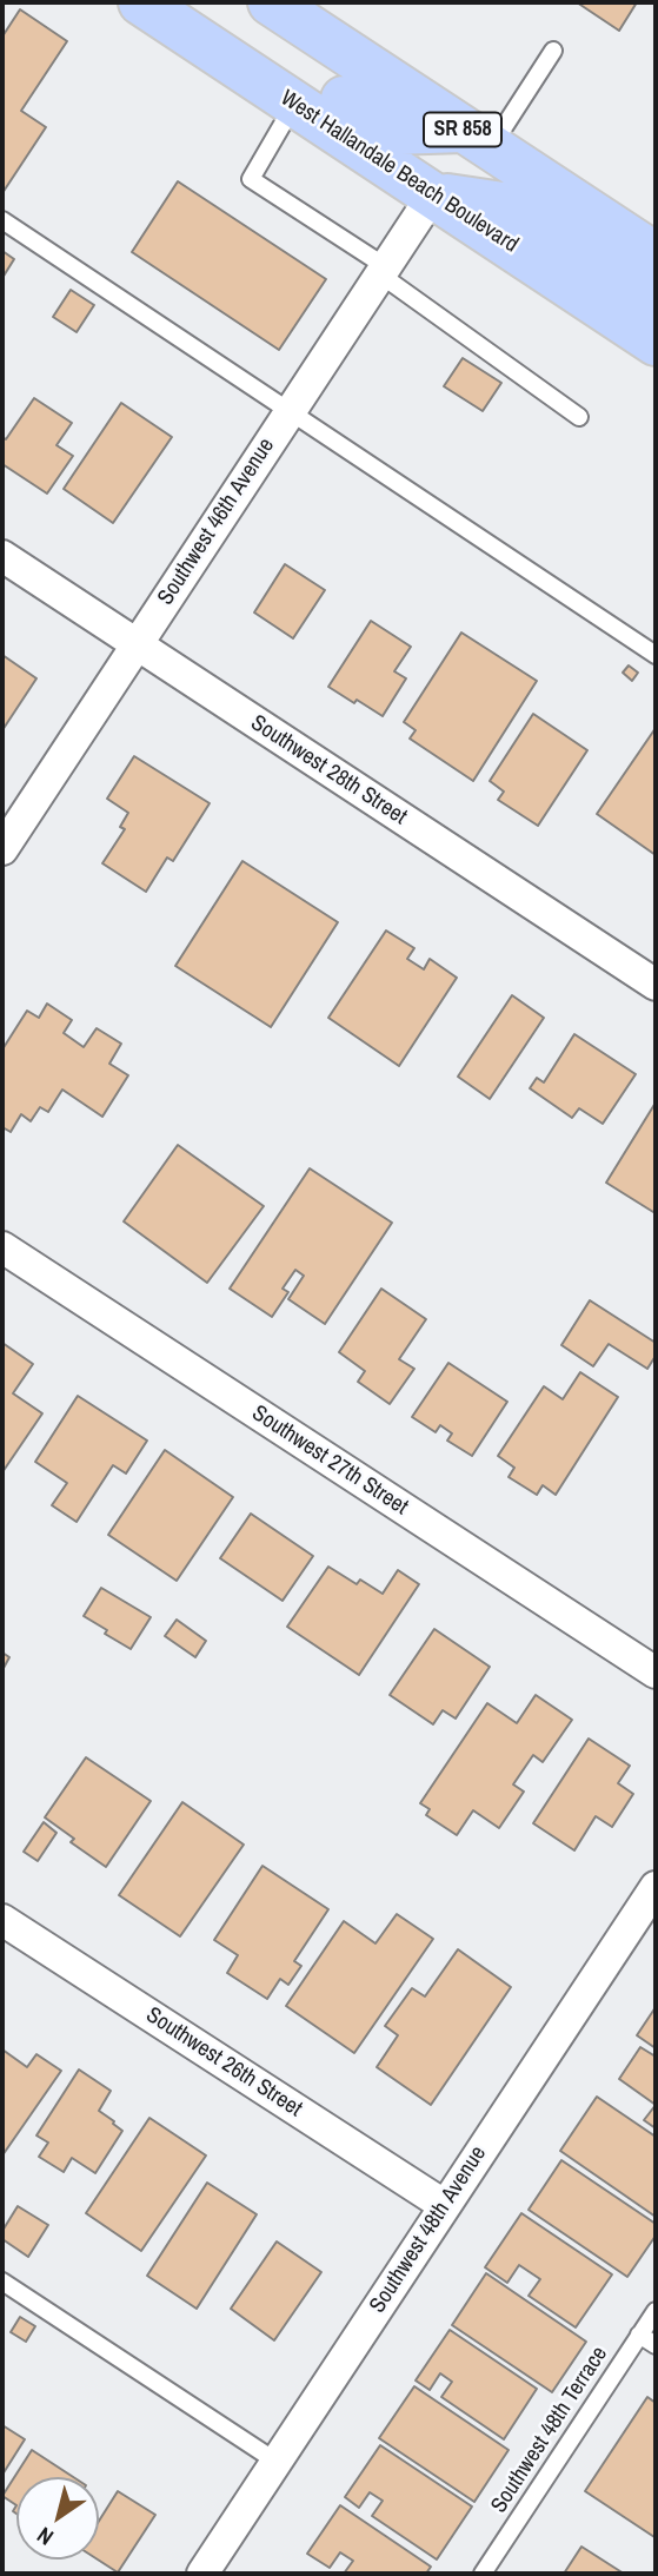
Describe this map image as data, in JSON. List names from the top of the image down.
{
  "streets": {
    "main road": ["SR 858", "West Hallandale Beach Boulevard"],
    "street": [
      "Southwest 46th Avenue",
      "Southwest 28th Street",
      "Southwest 27th Street",
      "Southwest 26th Street",
      "Southwest 48th Avenue"
    ],
    "lane": ["Southwest 48th Terrace"]
  },
  "crossings": [
    ["West Hallandale Beach Boulevard", "Southwest 46th Avenue"],
    ["Southwest 46th Avenue", "Southwest 28th Street"],
    ["Southwest 26th Street", "Southwest 48th Avenue"]
  ],
  "north": "bottom left"
}
